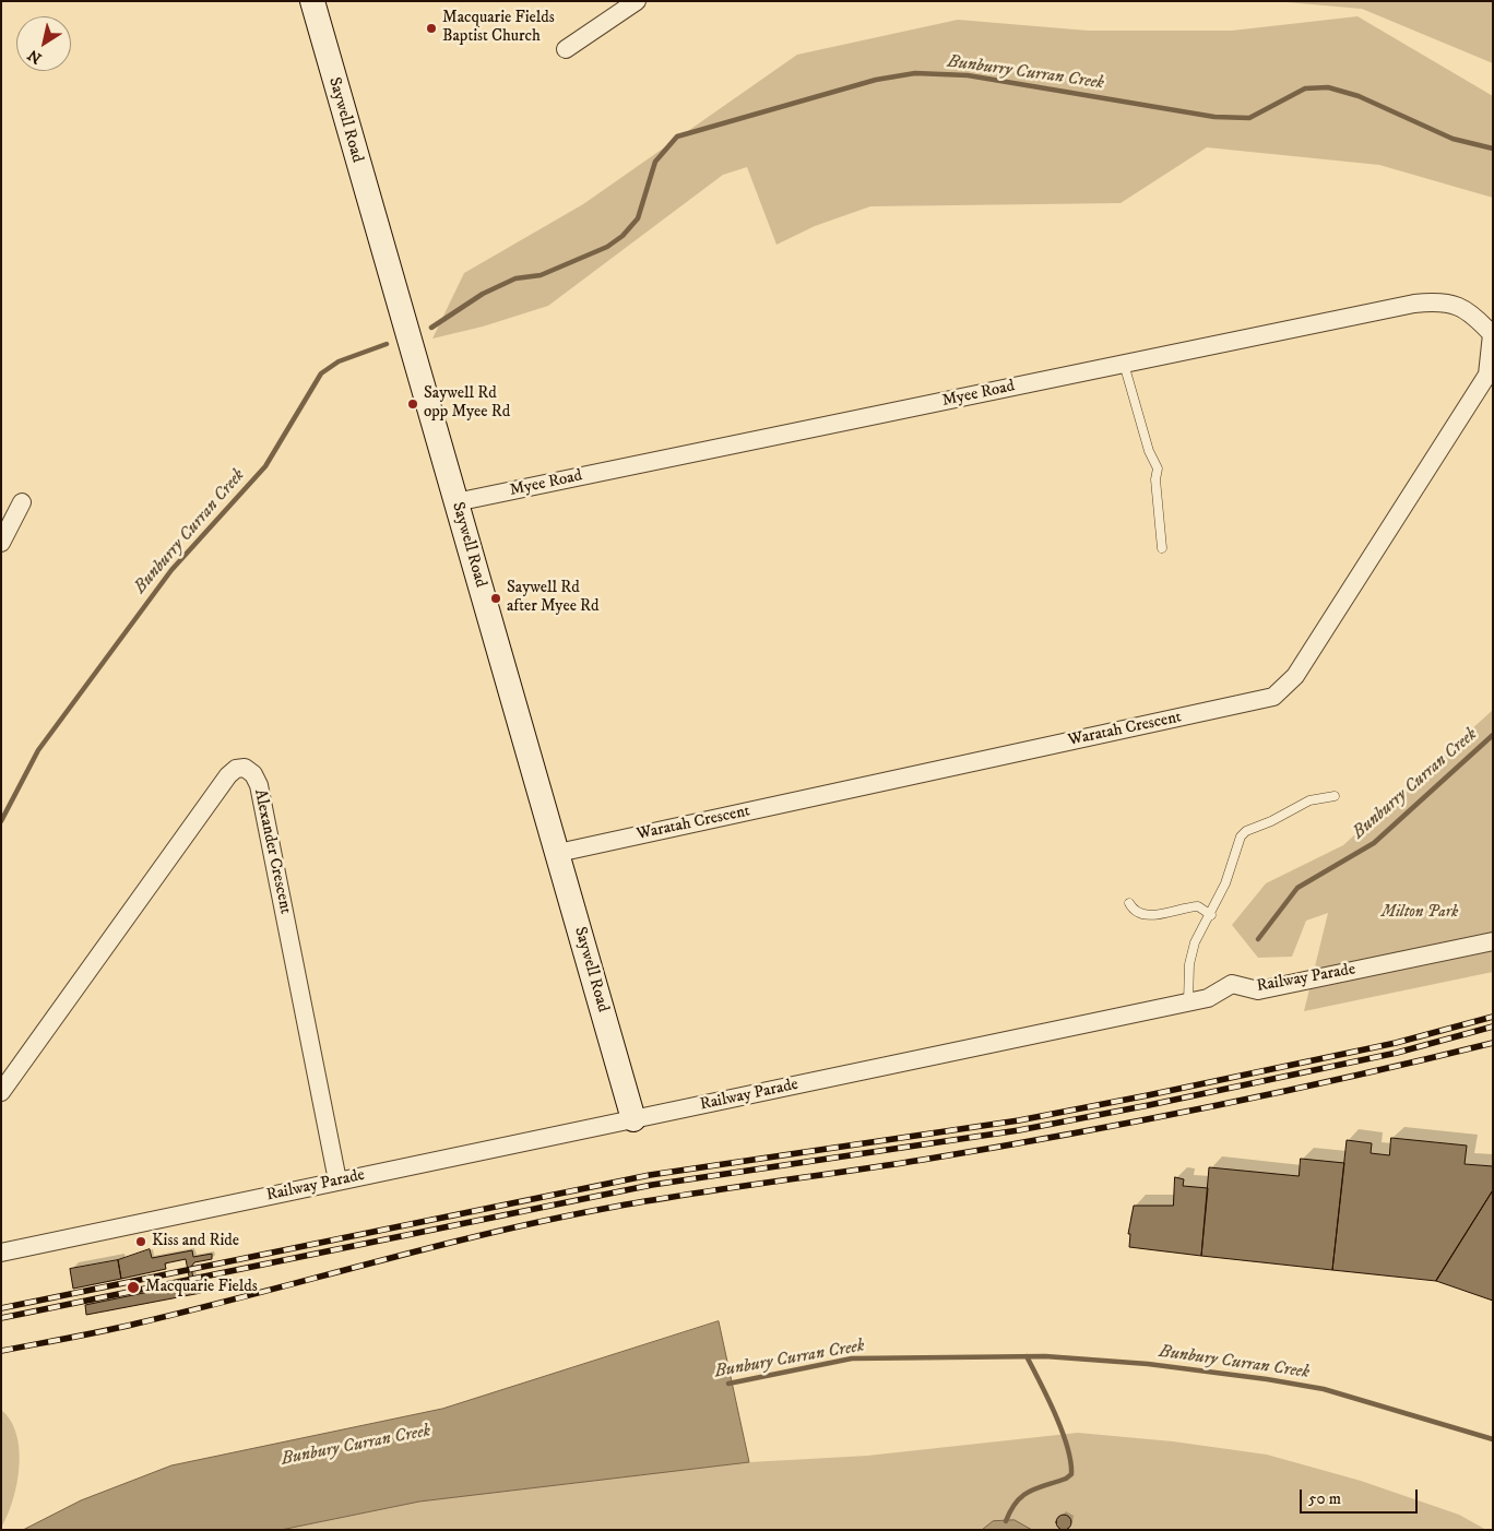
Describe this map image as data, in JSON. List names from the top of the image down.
{
  "streets": {
    "street": [
      "Saywell Road",
      "Myee Road",
      "Waratah Crescent",
      "Alexander Crescent",
      "Railway Parade"
    ]
  },
  "crossings": [
    ["Saywell Road", "Myee Road"],
    ["Saywell Road", "Waratah Crescent"],
    ["Saywell Road", "Railway Parade"],
    ["Myee Road", "Waratah Crescent"],
    ["Alexander Crescent", "Railway Parade"]
  ],
  "water": ["Bunburry Curran Creek", "Bunbury Curran Creek"],
  "parks": ["Milton Park"],
  "places": [
    "Macquarie Fields Baptist Church",
    "Saywell Rd opp Myee Rd",
    "Saywell Rd after Myee Rd",
    "Kiss and Ride",
    "Macquarie Fields"
  ],
  "scale_bar": "50 m",
  "north": "bottom left"
}
